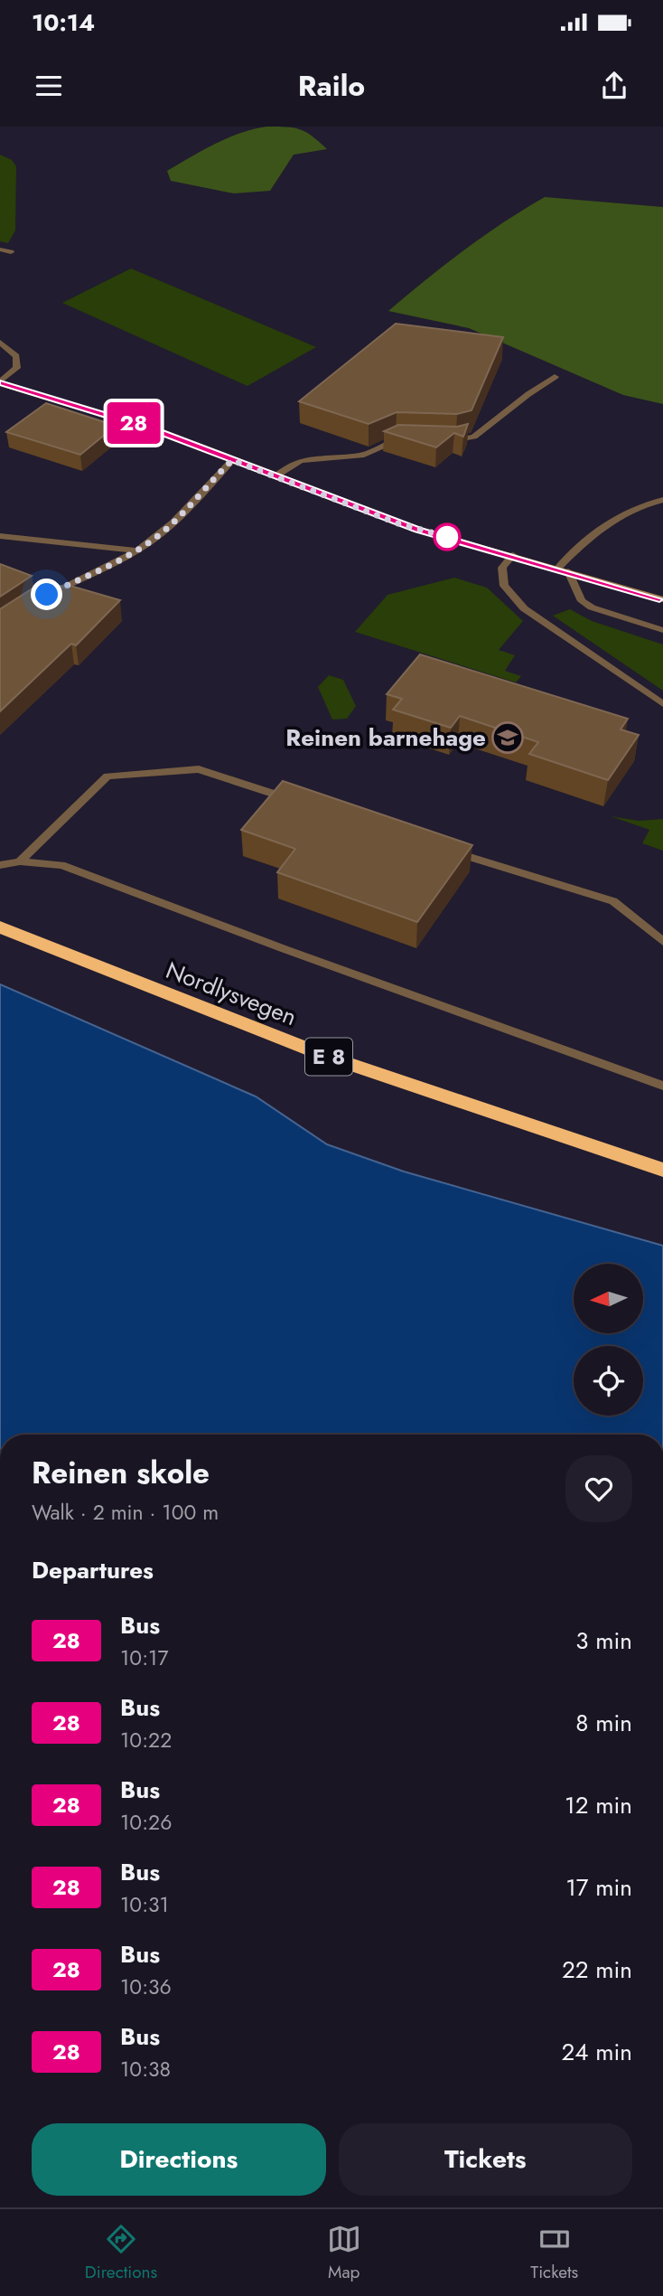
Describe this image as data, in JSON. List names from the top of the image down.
{
  "streets": {
    "highway": ["Nordlysvegen", "E 8"]
  },
  "places": {
    "school or university": ["Reinen barnehage"]
  },
  "lines": ["bus line 28"],
  "north": "left",
  "page": {
    "status": "10:14",
    "header": "Railo",
    "on_map": "28",
    "heading": [
      ["Reinen skole", "Walk · 2 min · 100 m"],
      "Departures"
    ],
    "list": [
      {
        "mark": "28",
        "name": "Bus",
        "note": "10:17",
        "value": "3 min"
      },
      {
        "mark": "28",
        "name": "Bus",
        "note": "10:22",
        "value": "8 min"
      },
      {
        "mark": "28",
        "name": "Bus",
        "note": "10:26",
        "value": "12 min"
      },
      {
        "mark": "28",
        "name": "Bus",
        "note": "10:31",
        "value": "17 min"
      },
      {
        "mark": "28",
        "name": "Bus",
        "note": "10:36",
        "value": "22 min"
      },
      {
        "mark": "28",
        "name": "Bus",
        "note": "10:38",
        "value": "24 min"
      }
    ],
    "buttons": ["Directions", "Tickets"],
    "tabs": ["Directions", "Map", "Tickets"]
  }
}
